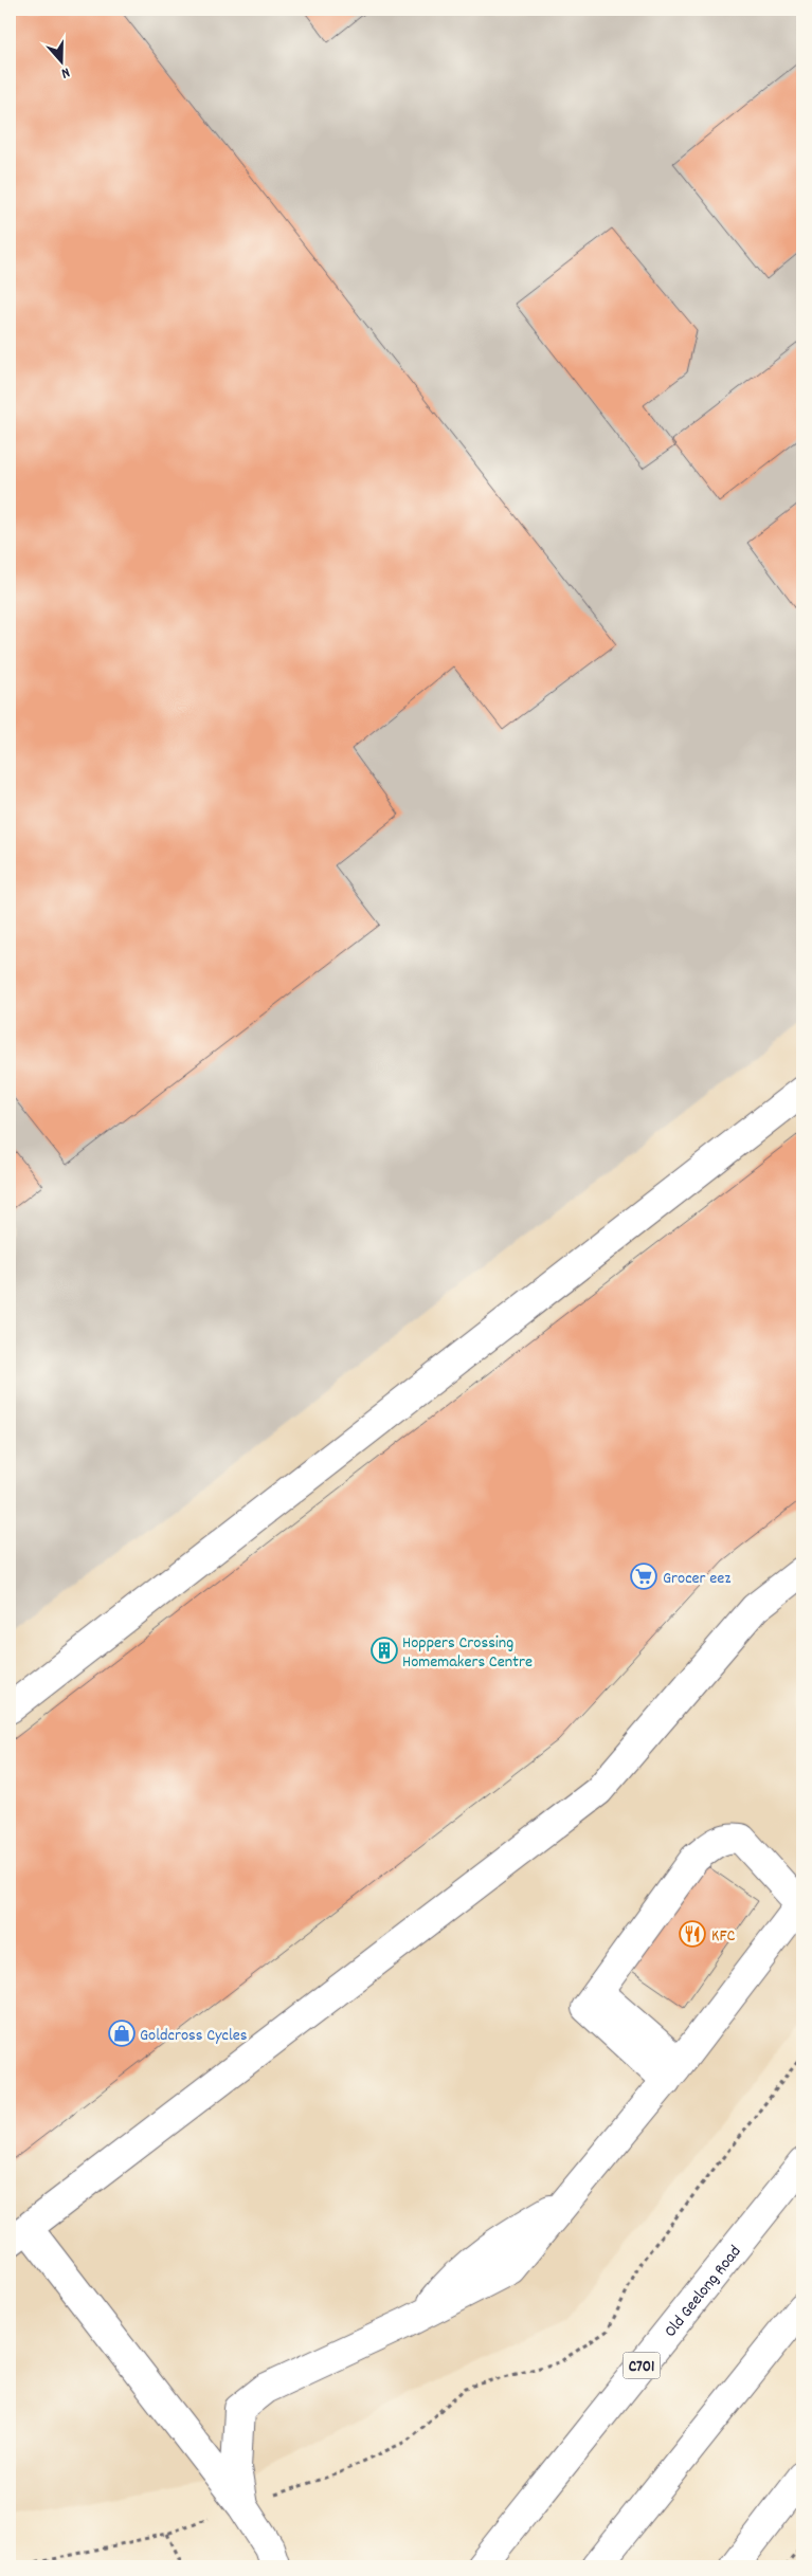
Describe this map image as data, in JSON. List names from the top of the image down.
{
  "streets": {
    "main road": ["Old Geelong Road", "C701"]
  },
  "places": {
    "supermarket": ["Grocer eez"],
    "building": ["Hoppers Crossing Homemakers Centre"],
    "restaurant": ["KFC"],
    "shop": ["Goldcross Cycles"]
  },
  "north": "bottom"
}
